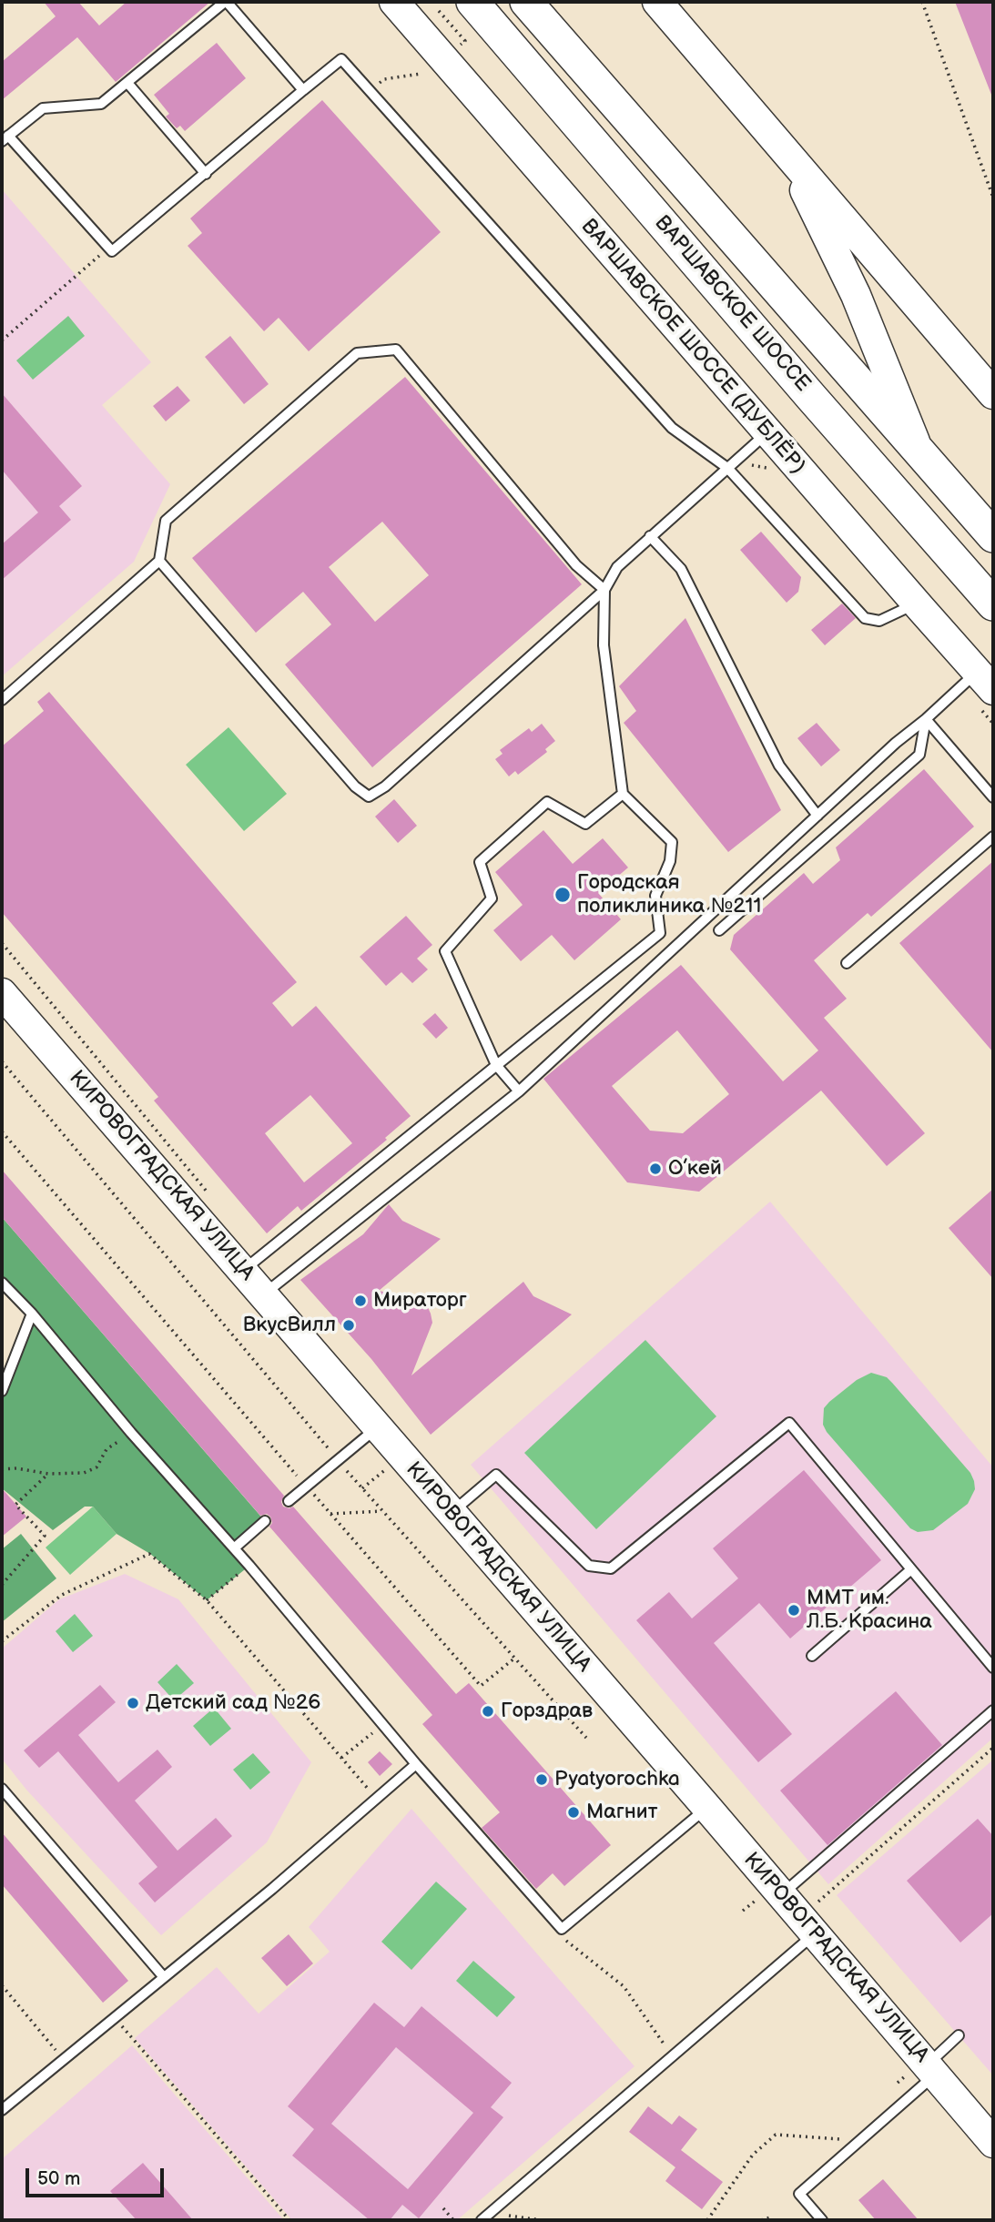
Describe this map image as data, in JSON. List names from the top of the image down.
{
  "streets": {
    "main road": ["ВАРШАВСКОЕ ШОССЕ", "ВАРШАВСКОЕ ШОССЕ (ДУБЛЁР)", "КИРОВОГРАДСКАЯ УЛИЦА"]
  },
  "places": [
    "Городская поликлиника №211",
    "О’кей",
    "Мираторг",
    "ВкусВилл",
    "ММТ им. Л.Б. Красина",
    "Детский сад №26",
    "Горздрав",
    "Pyatyorochka",
    "Магнит"
  ],
  "scale_bar": "50 m"
}
